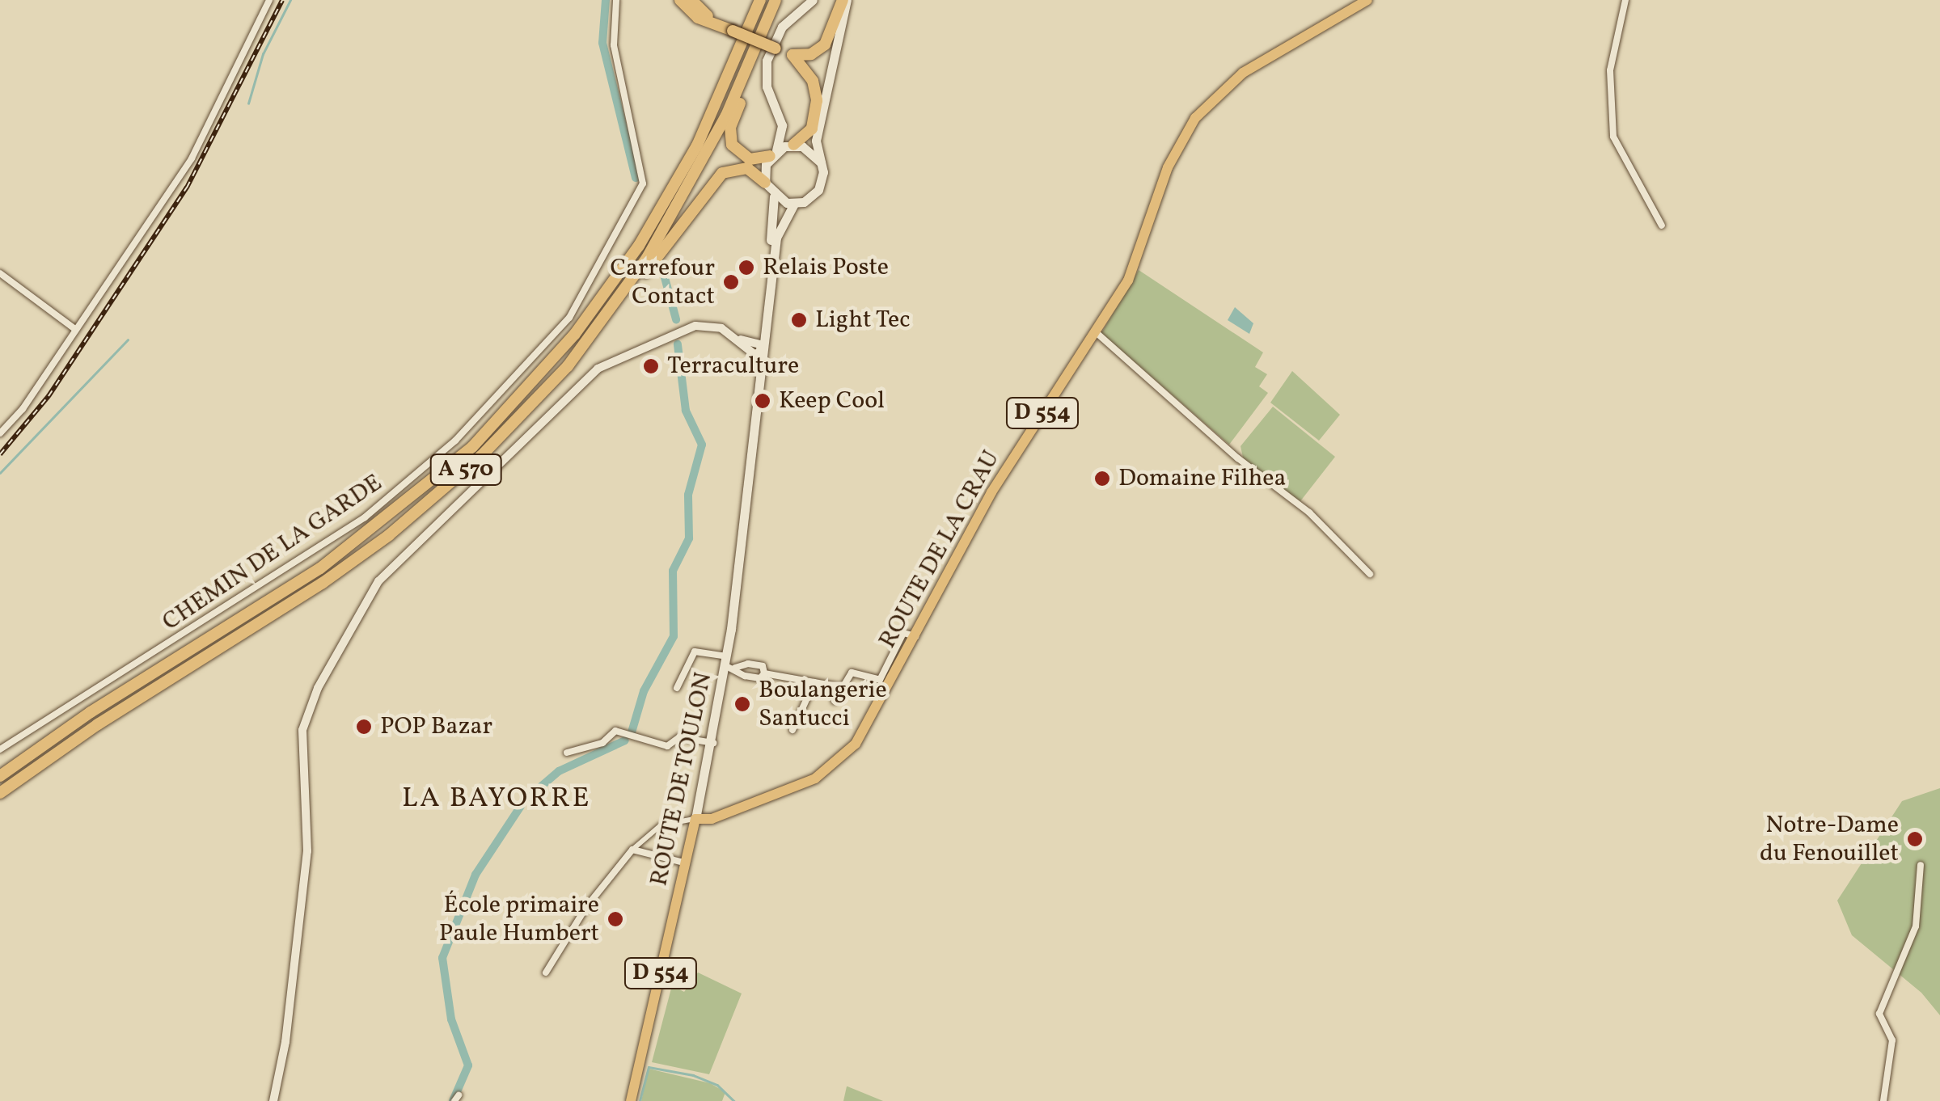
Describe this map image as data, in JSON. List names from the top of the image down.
{
  "streets": {
    "highway": ["A 570"],
    "main road": ["D 554", "ROUTE DE LA CRAU", "ROUTE DE TOULON"],
    "street": ["CHEMIN DE LA GARDE"]
  },
  "crossings": [
    ["ROUTE DE LA CRAU", "ROUTE DE TOULON"]
  ],
  "districts": ["LA BAYORRE"],
  "places": [
    "Relais Poste",
    "Carrefour Contact",
    "Light Tec",
    "Terraculture",
    "Keep Cool",
    "Domaine Filhea",
    "Boulangerie Santucci",
    "POP Bazar",
    "Notre-Dame du Fenouillet",
    "École primaire Paule Humbert"
  ]
}
